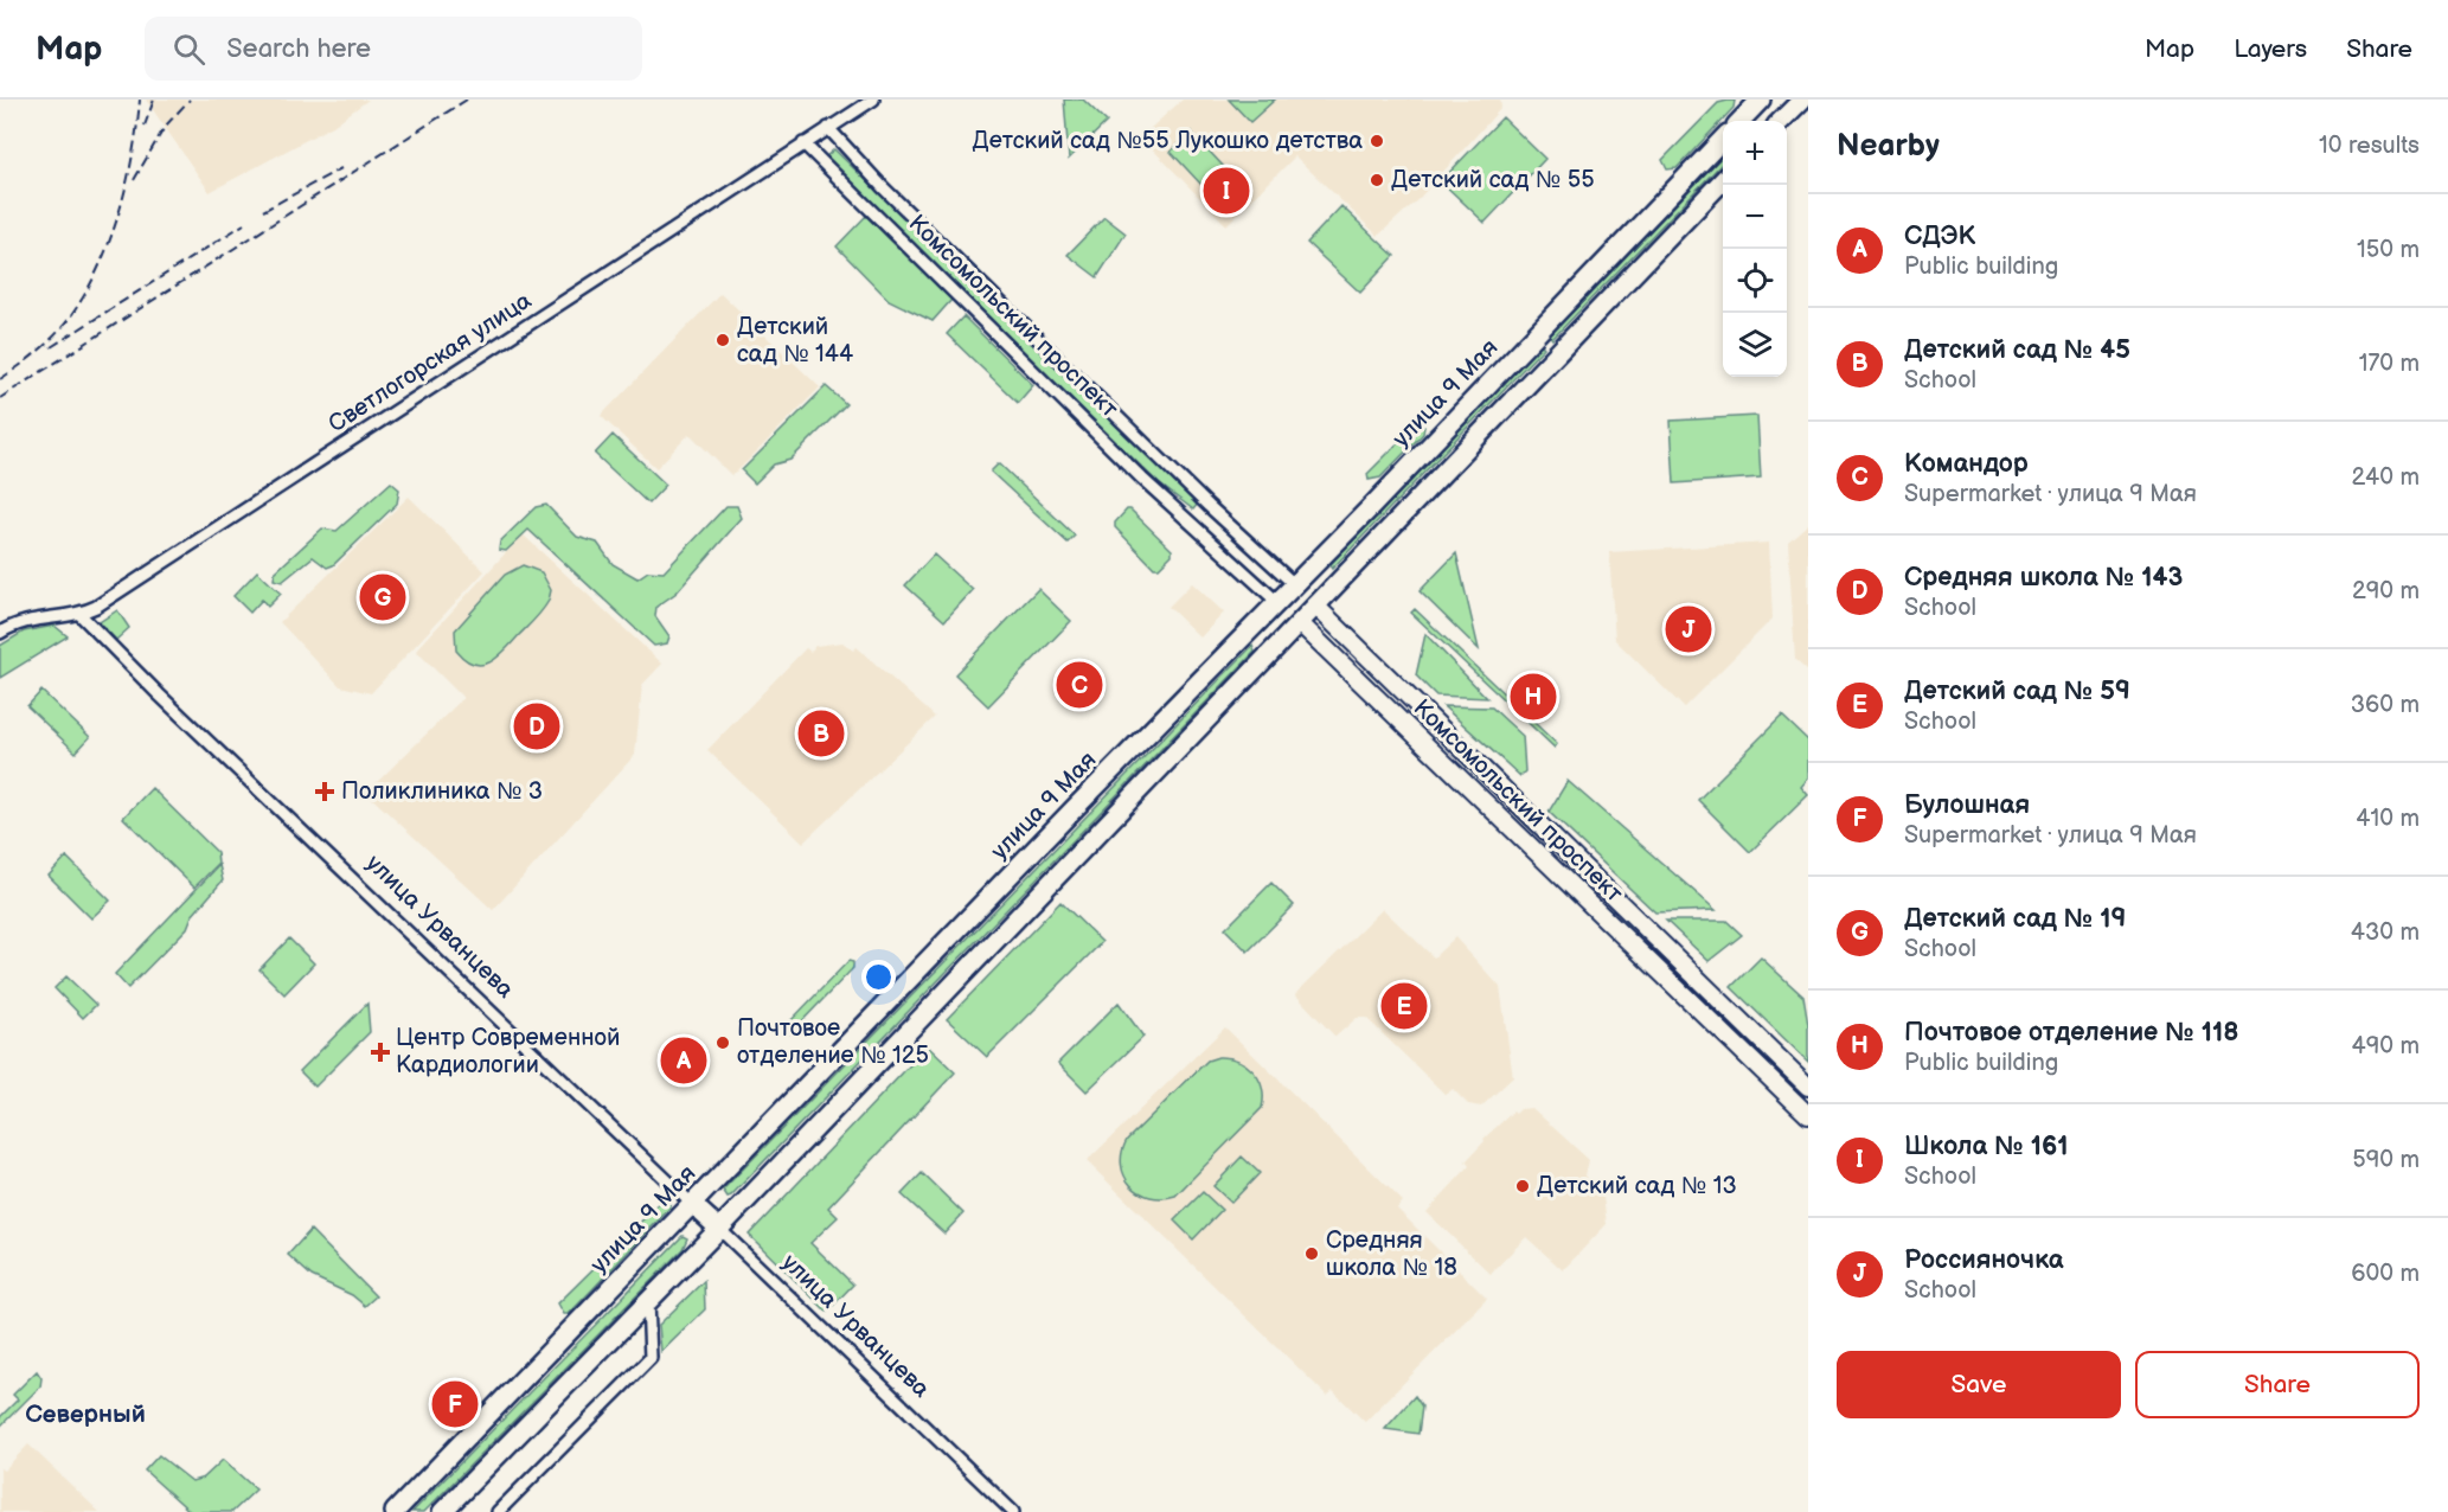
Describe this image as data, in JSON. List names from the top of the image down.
{
  "streets": {
    "main road": ["Комсомольский проспект", "улица 9 Мая", "улица Урванцева"],
    "street": ["Светлогорская улица"]
  },
  "crossings": [
    ["Комсомольский проспект", "Светлогорская улица"],
    ["Комсомольский проспект", "улица 9 Мая"],
    ["Светлогорская улица", "улица Урванцева"],
    ["улица 9 Мая", "улица Урванцева"]
  ],
  "districts": ["Северный"],
  "places": {
    "other": [
      "Детский сад №55 Лукошко детства",
      "Детский сад № 55",
      "Детский сад № 144",
      "Почтовое отделение № 125",
      "Детский сад № 13",
      "Средняя школа № 18"
    ],
    "health": ["Поликлиника № 3", "Центр Современной Кардиологии"]
  },
  "page": {
    "header": "Map",
    "search": "Search here",
    "nav": ["Map", "Layers", "Share"],
    "heading": ["Nearby", "10 results"],
    "map_buttons": ["+", "−"],
    "pins": [
      "I",
      "G",
      "J",
      "C",
      "H",
      "D",
      "B",
      "E",
      "A",
      "F"
    ],
    "list": [
      {
        "mark": "A",
        "name": "СДЭК",
        "note": "Public building",
        "value": "150 m"
      },
      {
        "mark": "B",
        "name": "Детский сад № 45",
        "note": "School",
        "value": "170 m"
      },
      {
        "mark": "C",
        "name": "Командор",
        "note": "Supermarket · улица 9 Мая",
        "value": "240 m"
      },
      {
        "mark": "D",
        "name": "Средняя школа № 143",
        "note": "School",
        "value": "290 m"
      },
      {
        "mark": "E",
        "name": "Детский сад № 59",
        "note": "School",
        "value": "360 m"
      },
      {
        "mark": "F",
        "name": "Булошная",
        "note": "Supermarket · улица 9 Мая",
        "value": "410 m"
      },
      {
        "mark": "G",
        "name": "Детский сад № 19",
        "note": "School",
        "value": "430 m"
      },
      {
        "mark": "H",
        "name": "Почтовое отделение № 118",
        "note": "Public building",
        "value": "490 m"
      },
      {
        "mark": "I",
        "name": "Школа № 161",
        "note": "School",
        "value": "590 m"
      },
      {
        "mark": "J",
        "name": "Россияночка",
        "note": "School",
        "value": "600 m"
      }
    ],
    "buttons": ["Save", "Share"]
  }
}
